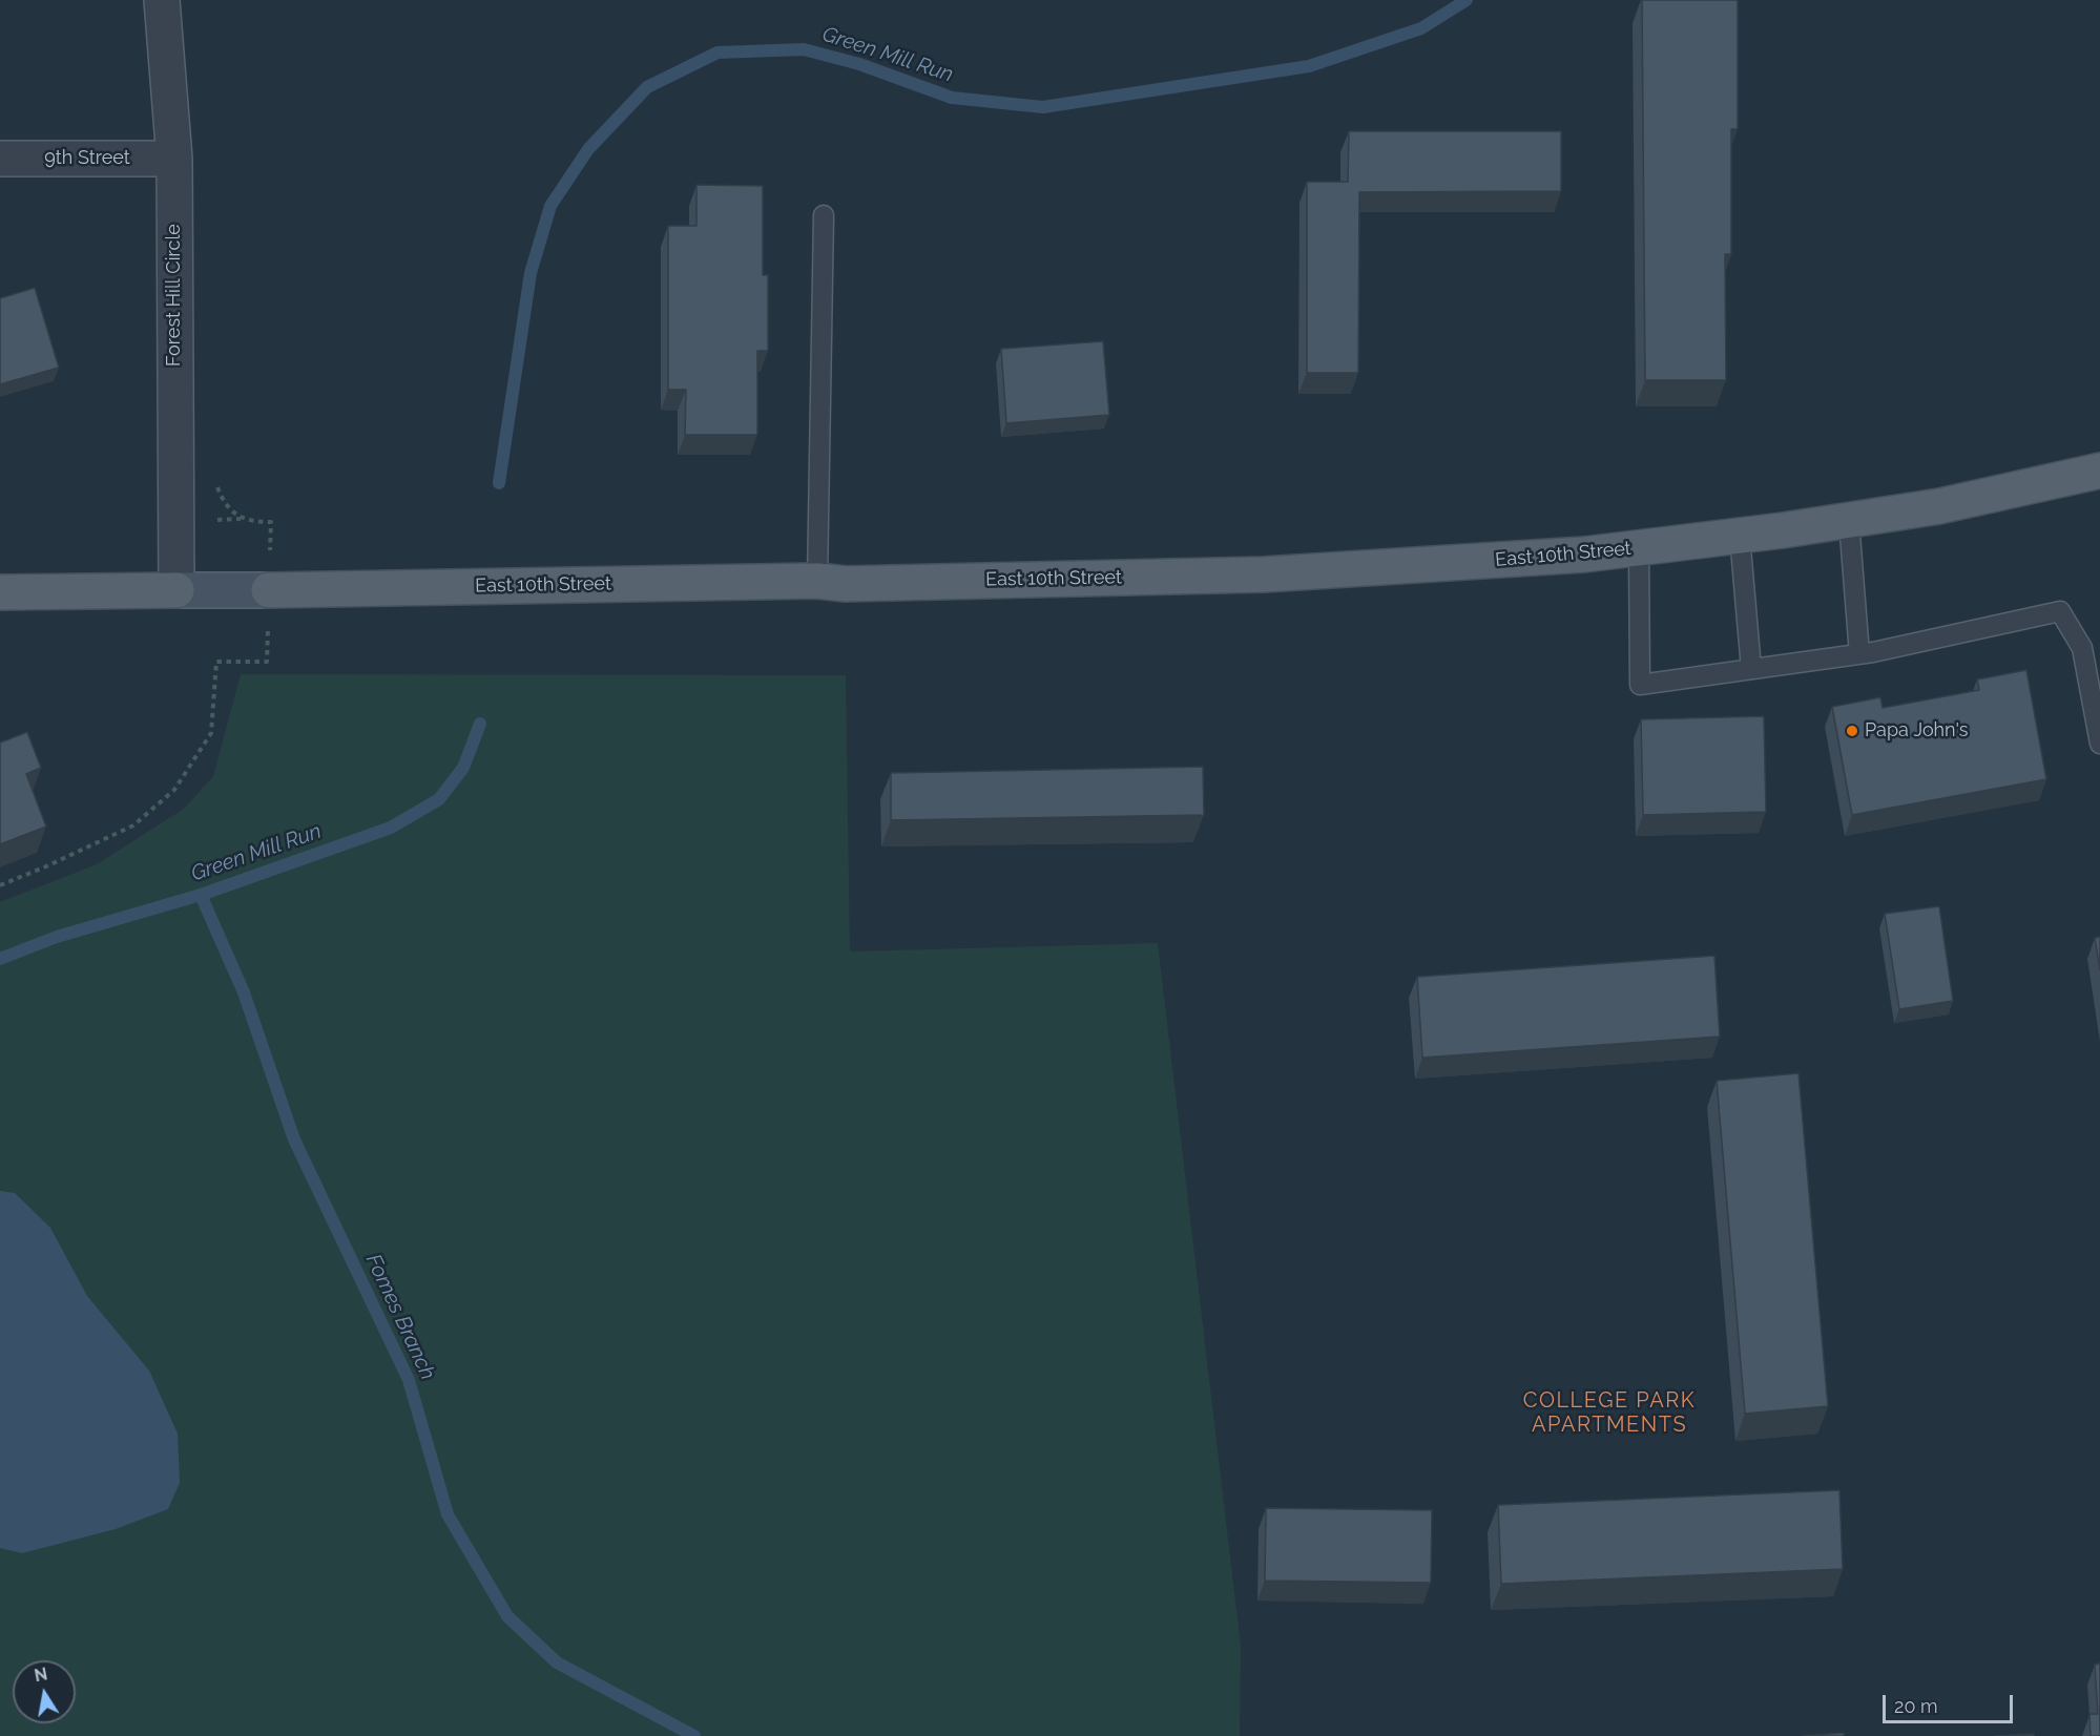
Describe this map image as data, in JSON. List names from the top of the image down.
{
  "streets": {
    "main road": ["East 10th Street"],
    "street": ["9th Street", "Forest Hill Circle"]
  },
  "crossings": [
    ["9th Street", "Forest Hill Circle"],
    ["Forest Hill Circle", "East 10th Street"]
  ],
  "districts": ["COLLEGE PARK APARTMENTS"],
  "water": ["Green Mill Run", "Fomes Branch"],
  "places": ["Papa John's"],
  "scale_bar": "20 m",
  "north": "top"
}
